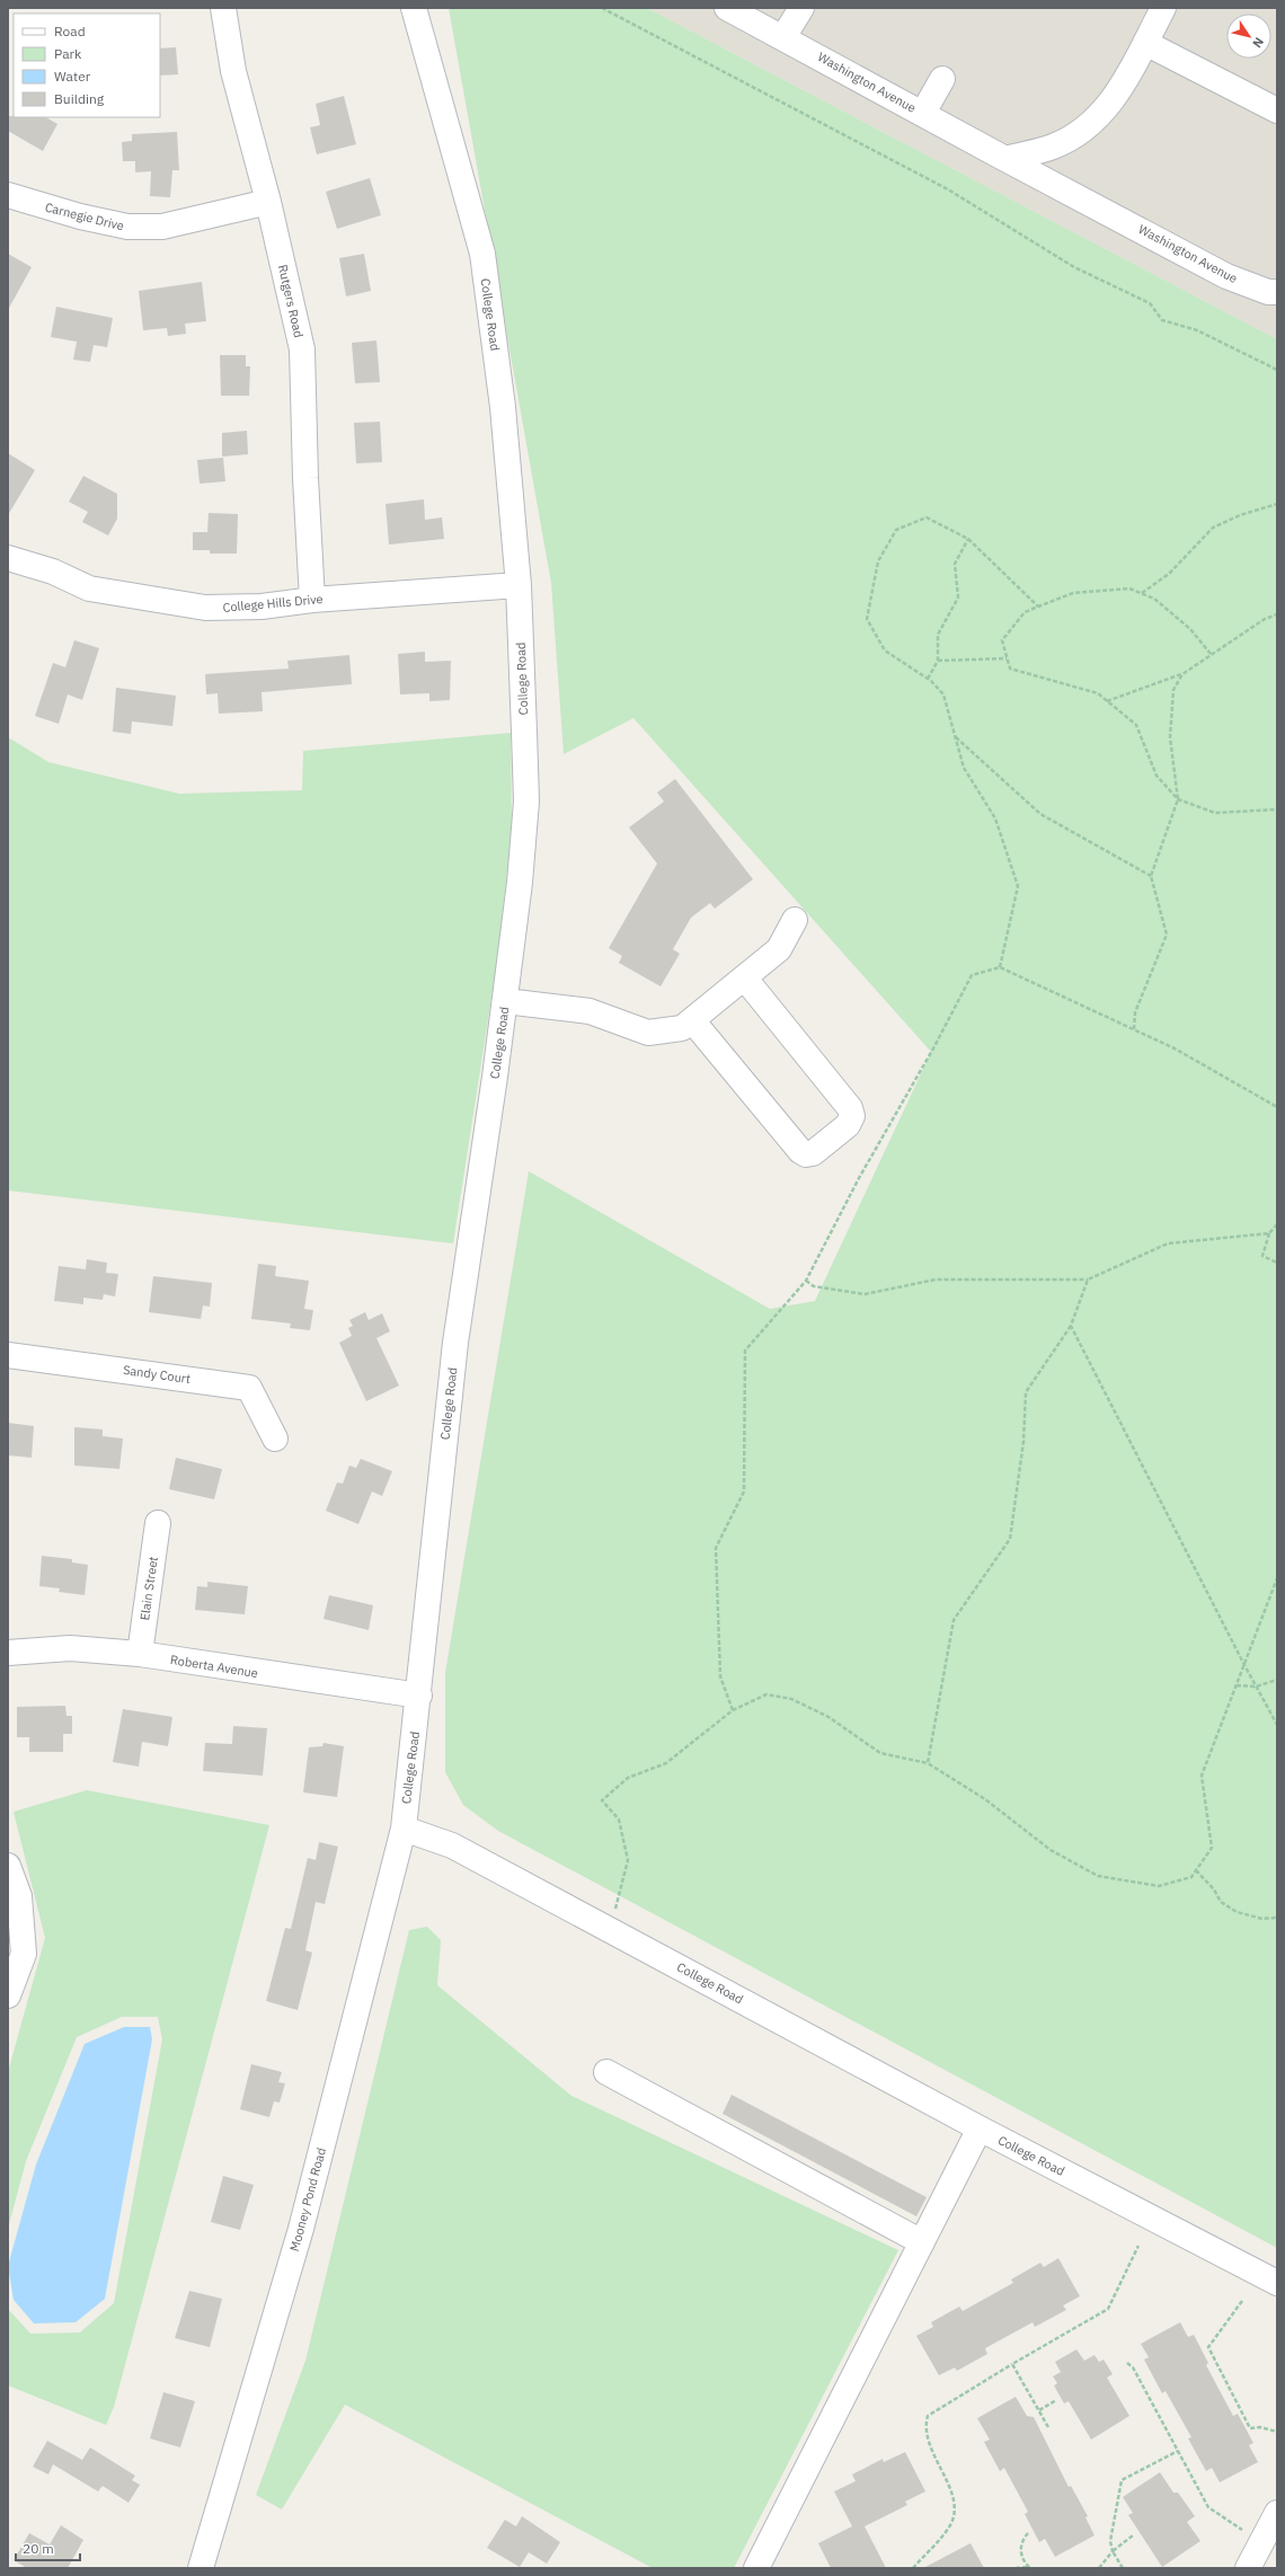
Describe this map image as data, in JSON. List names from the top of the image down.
{
  "streets": {
    "street": [
      "Washington Avenue",
      "Carnegie Drive",
      "Rutgers Road",
      "College Road",
      "College Hills Drive",
      "Sandy Court",
      "Elain Street",
      "Roberta Avenue",
      "Mooney Pond Road"
    ]
  },
  "crossings": [
    ["Carnegie Drive", "Rutgers Road"],
    ["Rutgers Road", "College Hills Drive"],
    ["College Road", "College Hills Drive"],
    ["College Road", "Roberta Avenue"],
    ["College Road", "Mooney Pond Road"],
    ["Elain Street", "Roberta Avenue"]
  ],
  "legend": [
    "Road",
    "Park",
    "Water",
    "Building"
  ],
  "scale_bar": "20 m",
  "north": "bottom right"
}
